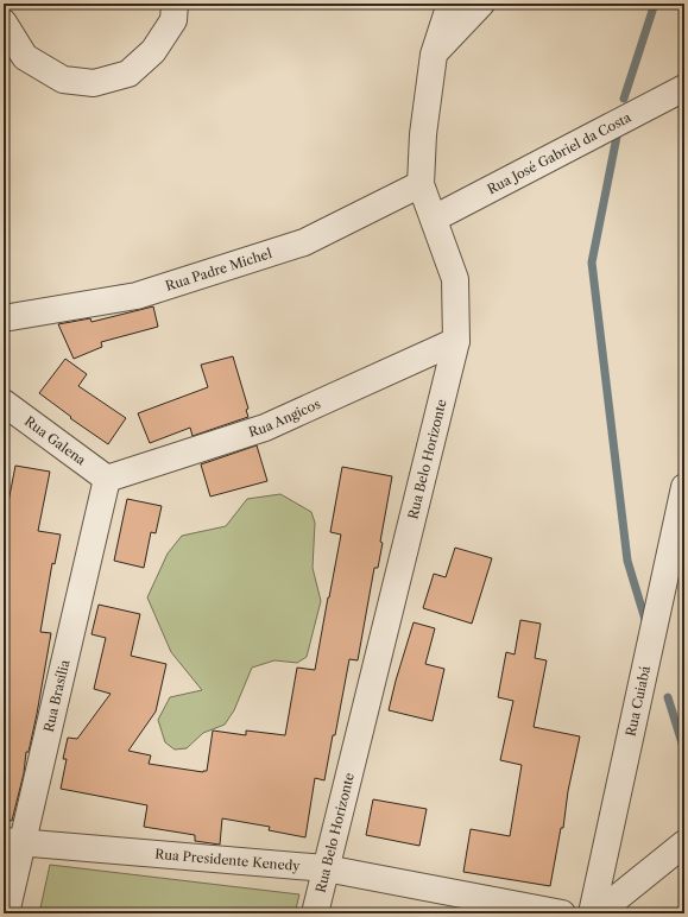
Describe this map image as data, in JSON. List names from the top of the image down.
{
  "streets": {
    "street": [
      "Rua José Gabriel da Costa",
      "Rua Padre Michel",
      "Rua Angicos",
      "Rua Galena",
      "Rua Belo Horizonte",
      "Rua Brasília",
      "Rua Cuiabá",
      "Rua Presidente Kenedy"
    ]
  },
  "crossings": [
    ["Rua José Gabriel da Costa", "Rua Belo Horizonte"],
    ["Rua Padre Michel", "Rua Belo Horizonte"],
    ["Rua Angicos", "Rua Galena"],
    ["Rua Angicos", "Rua Belo Horizonte"],
    ["Rua Angicos", "Rua Brasília"],
    ["Rua Galena", "Rua Brasília"],
    ["Rua Belo Horizonte", "Rua Presidente Kenedy"],
    ["Rua Brasília", "Rua Presidente Kenedy"]
  ]
}
